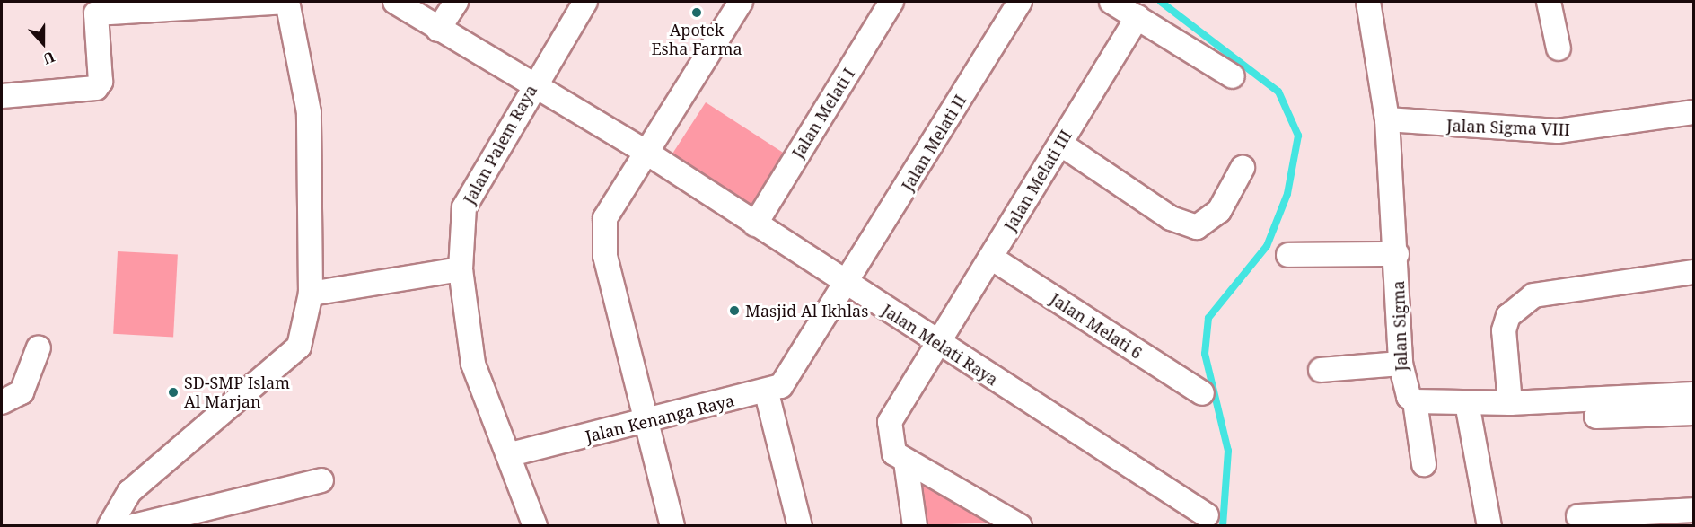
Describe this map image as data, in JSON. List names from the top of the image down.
{
  "streets": {
    "street": [
      "Jalan Melati I",
      "Jalan Sigma VIII",
      "Jalan Melati II",
      "Jalan Palem Raya",
      "Jalan Melati III",
      "Jalan Melati 6",
      "Jalan Sigma",
      "Jalan Melati Raya",
      "Jalan Kenanga Raya"
    ]
  },
  "crossings": [
    ["Jalan Melati I", "Jalan Melati Raya"],
    ["Jalan Sigma VIII", "Jalan Sigma"],
    ["Jalan Melati II", "Jalan Melati Raya"],
    ["Jalan Melati II", "Jalan Kenanga Raya"],
    ["Jalan Palem Raya", "Jalan Melati Raya"],
    ["Jalan Palem Raya", "Jalan Kenanga Raya"],
    ["Jalan Melati III", "Jalan Melati 6"],
    ["Jalan Melati III", "Jalan Melati Raya"],
    ["Jalan Melati Raya", "Jalan Kenanga Raya"]
  ],
  "places": ["Apotek Esha Farma", "Masjid Al Ikhlas", "SD-SMP Islam Al Marjan"],
  "north": "bottom"
}
